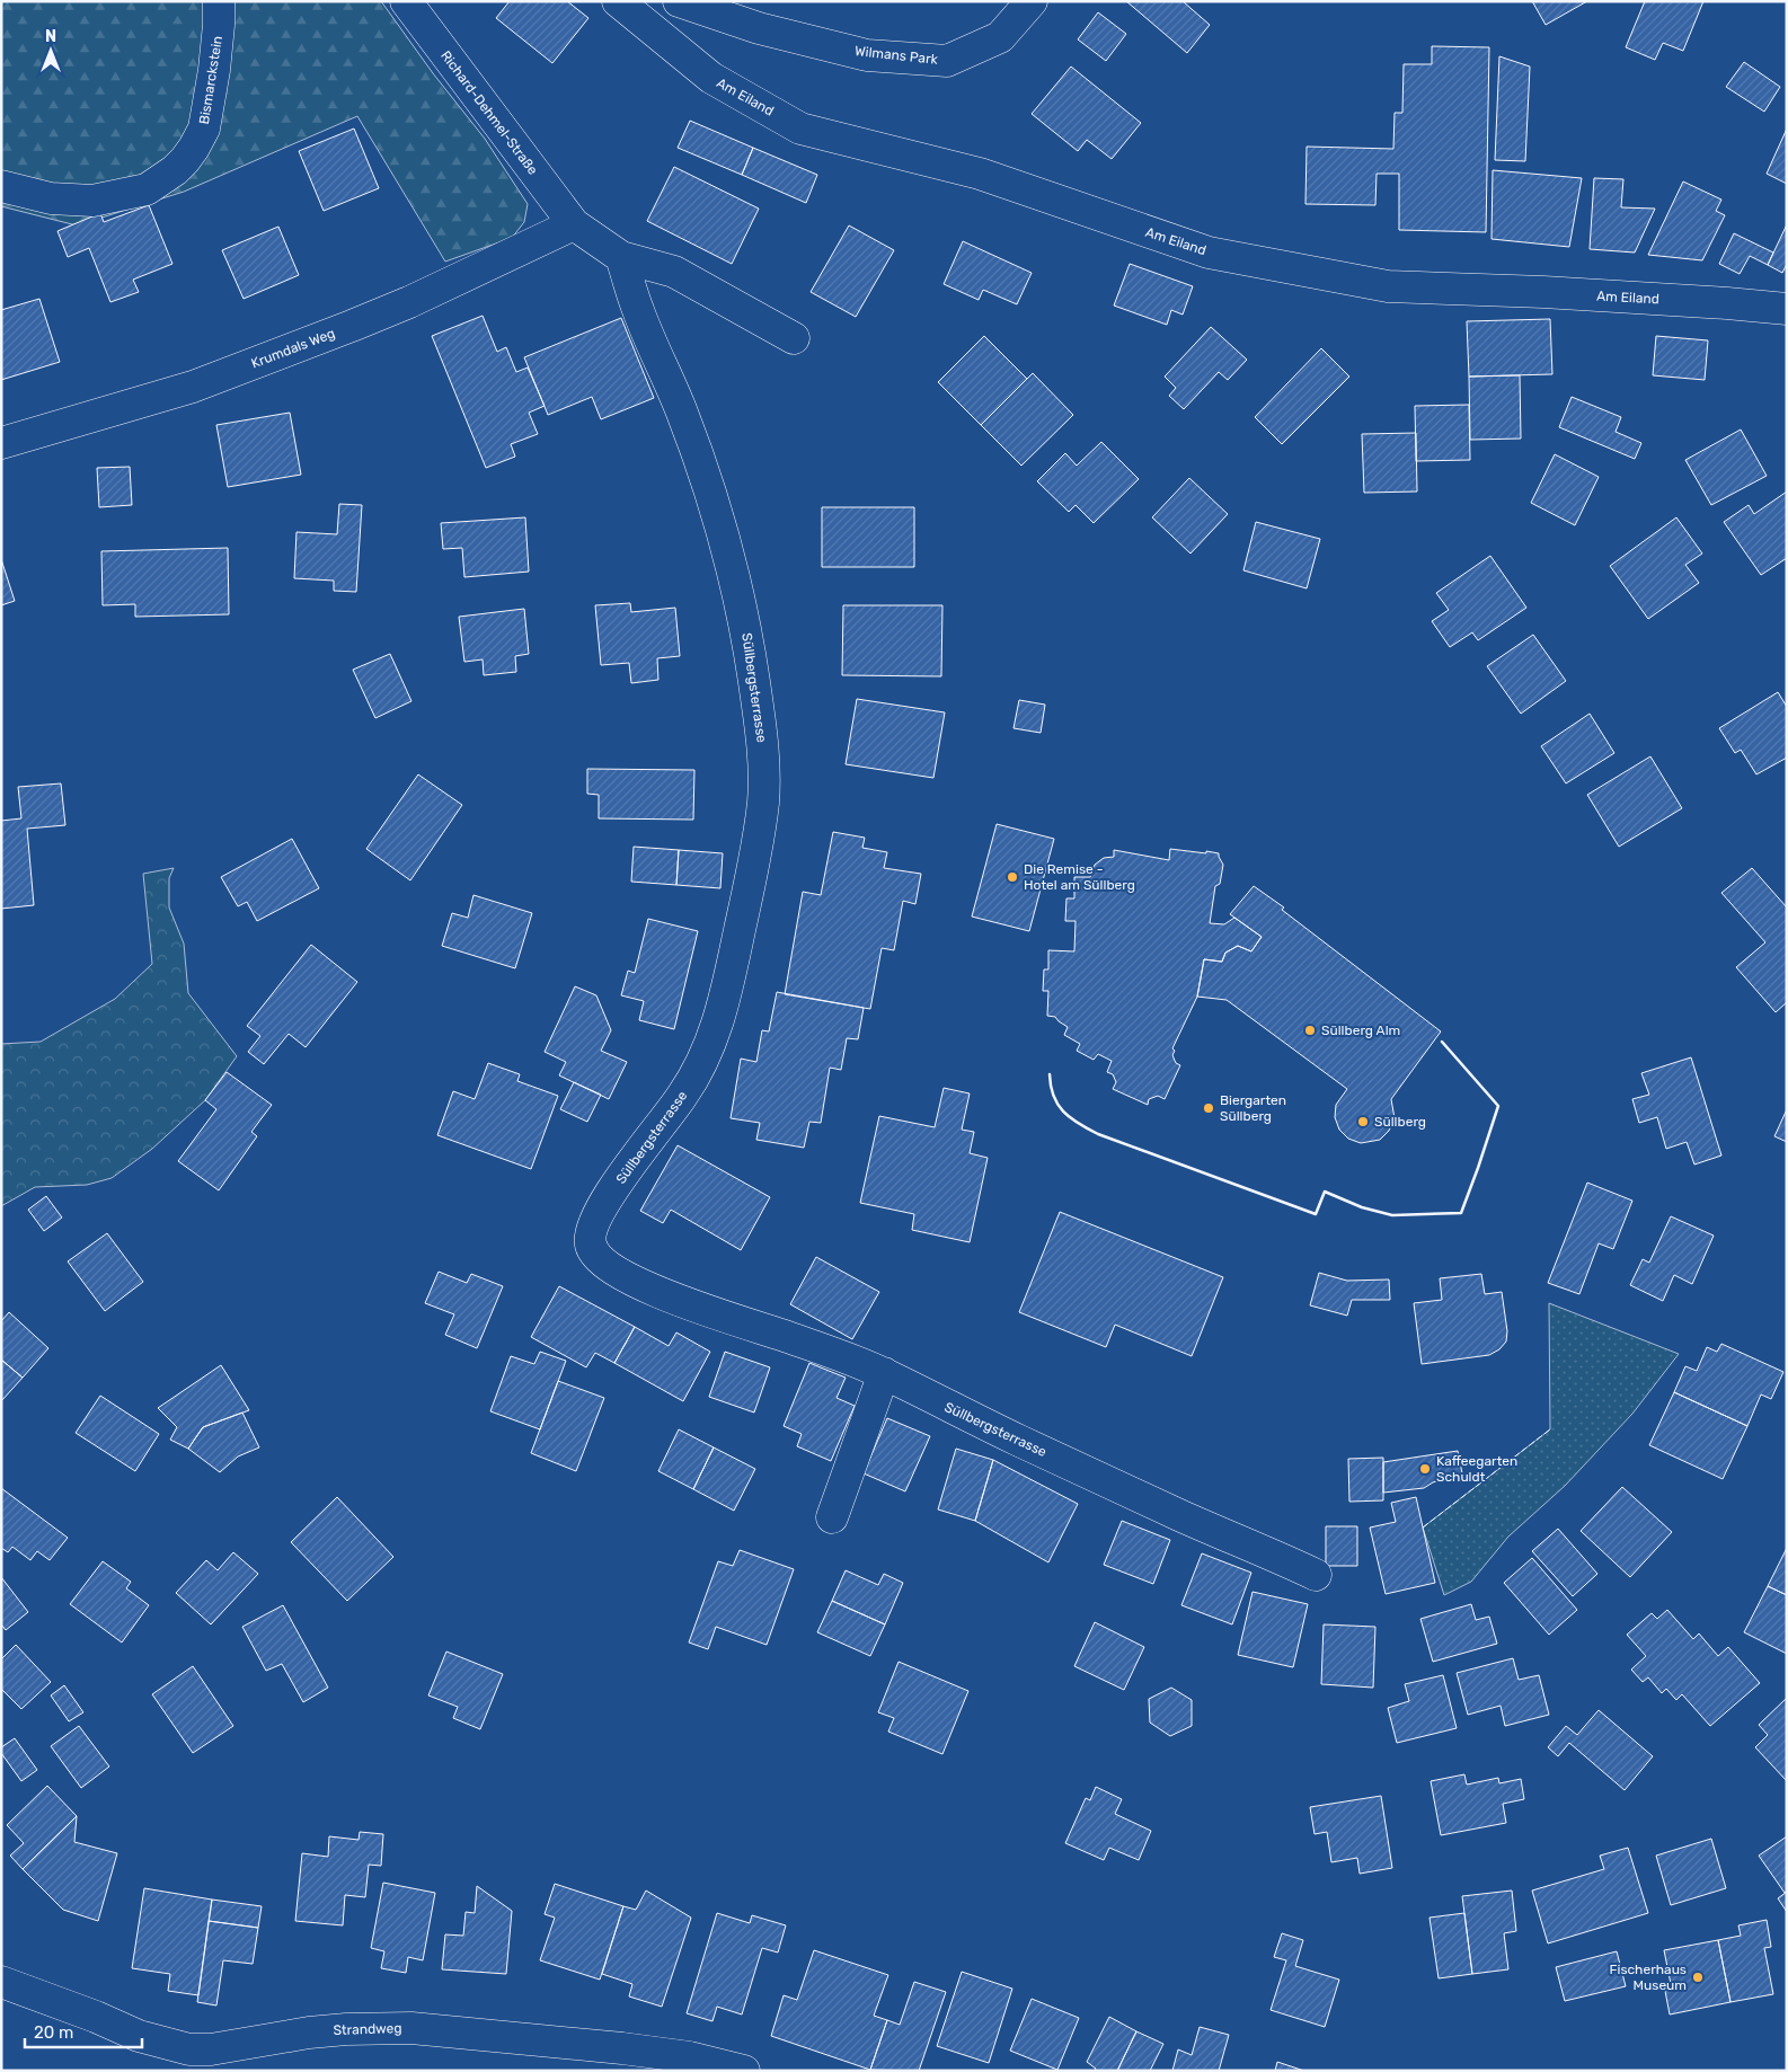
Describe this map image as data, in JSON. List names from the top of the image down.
{
  "streets": {
    "street": [
      "Wilmans Park",
      "Bismarckstein",
      "Am Eiland",
      "Richard-Dehmel-Straße",
      "Krumdals Weg",
      "Süllbergsterrasse",
      "Strandweg"
    ]
  },
  "crossings": [
    ["Richard-Dehmel-Straße", "Krumdals Weg"]
  ],
  "places": [
    "Die Remise - Hotel am Süllberg",
    "Süllberg Alm",
    "Biergarten Süllberg",
    "Süllberg",
    "Kaffeegarten Schuldt",
    "Fischerhaus Museum"
  ],
  "scale_bar": "20 m",
  "north": "top"
}
